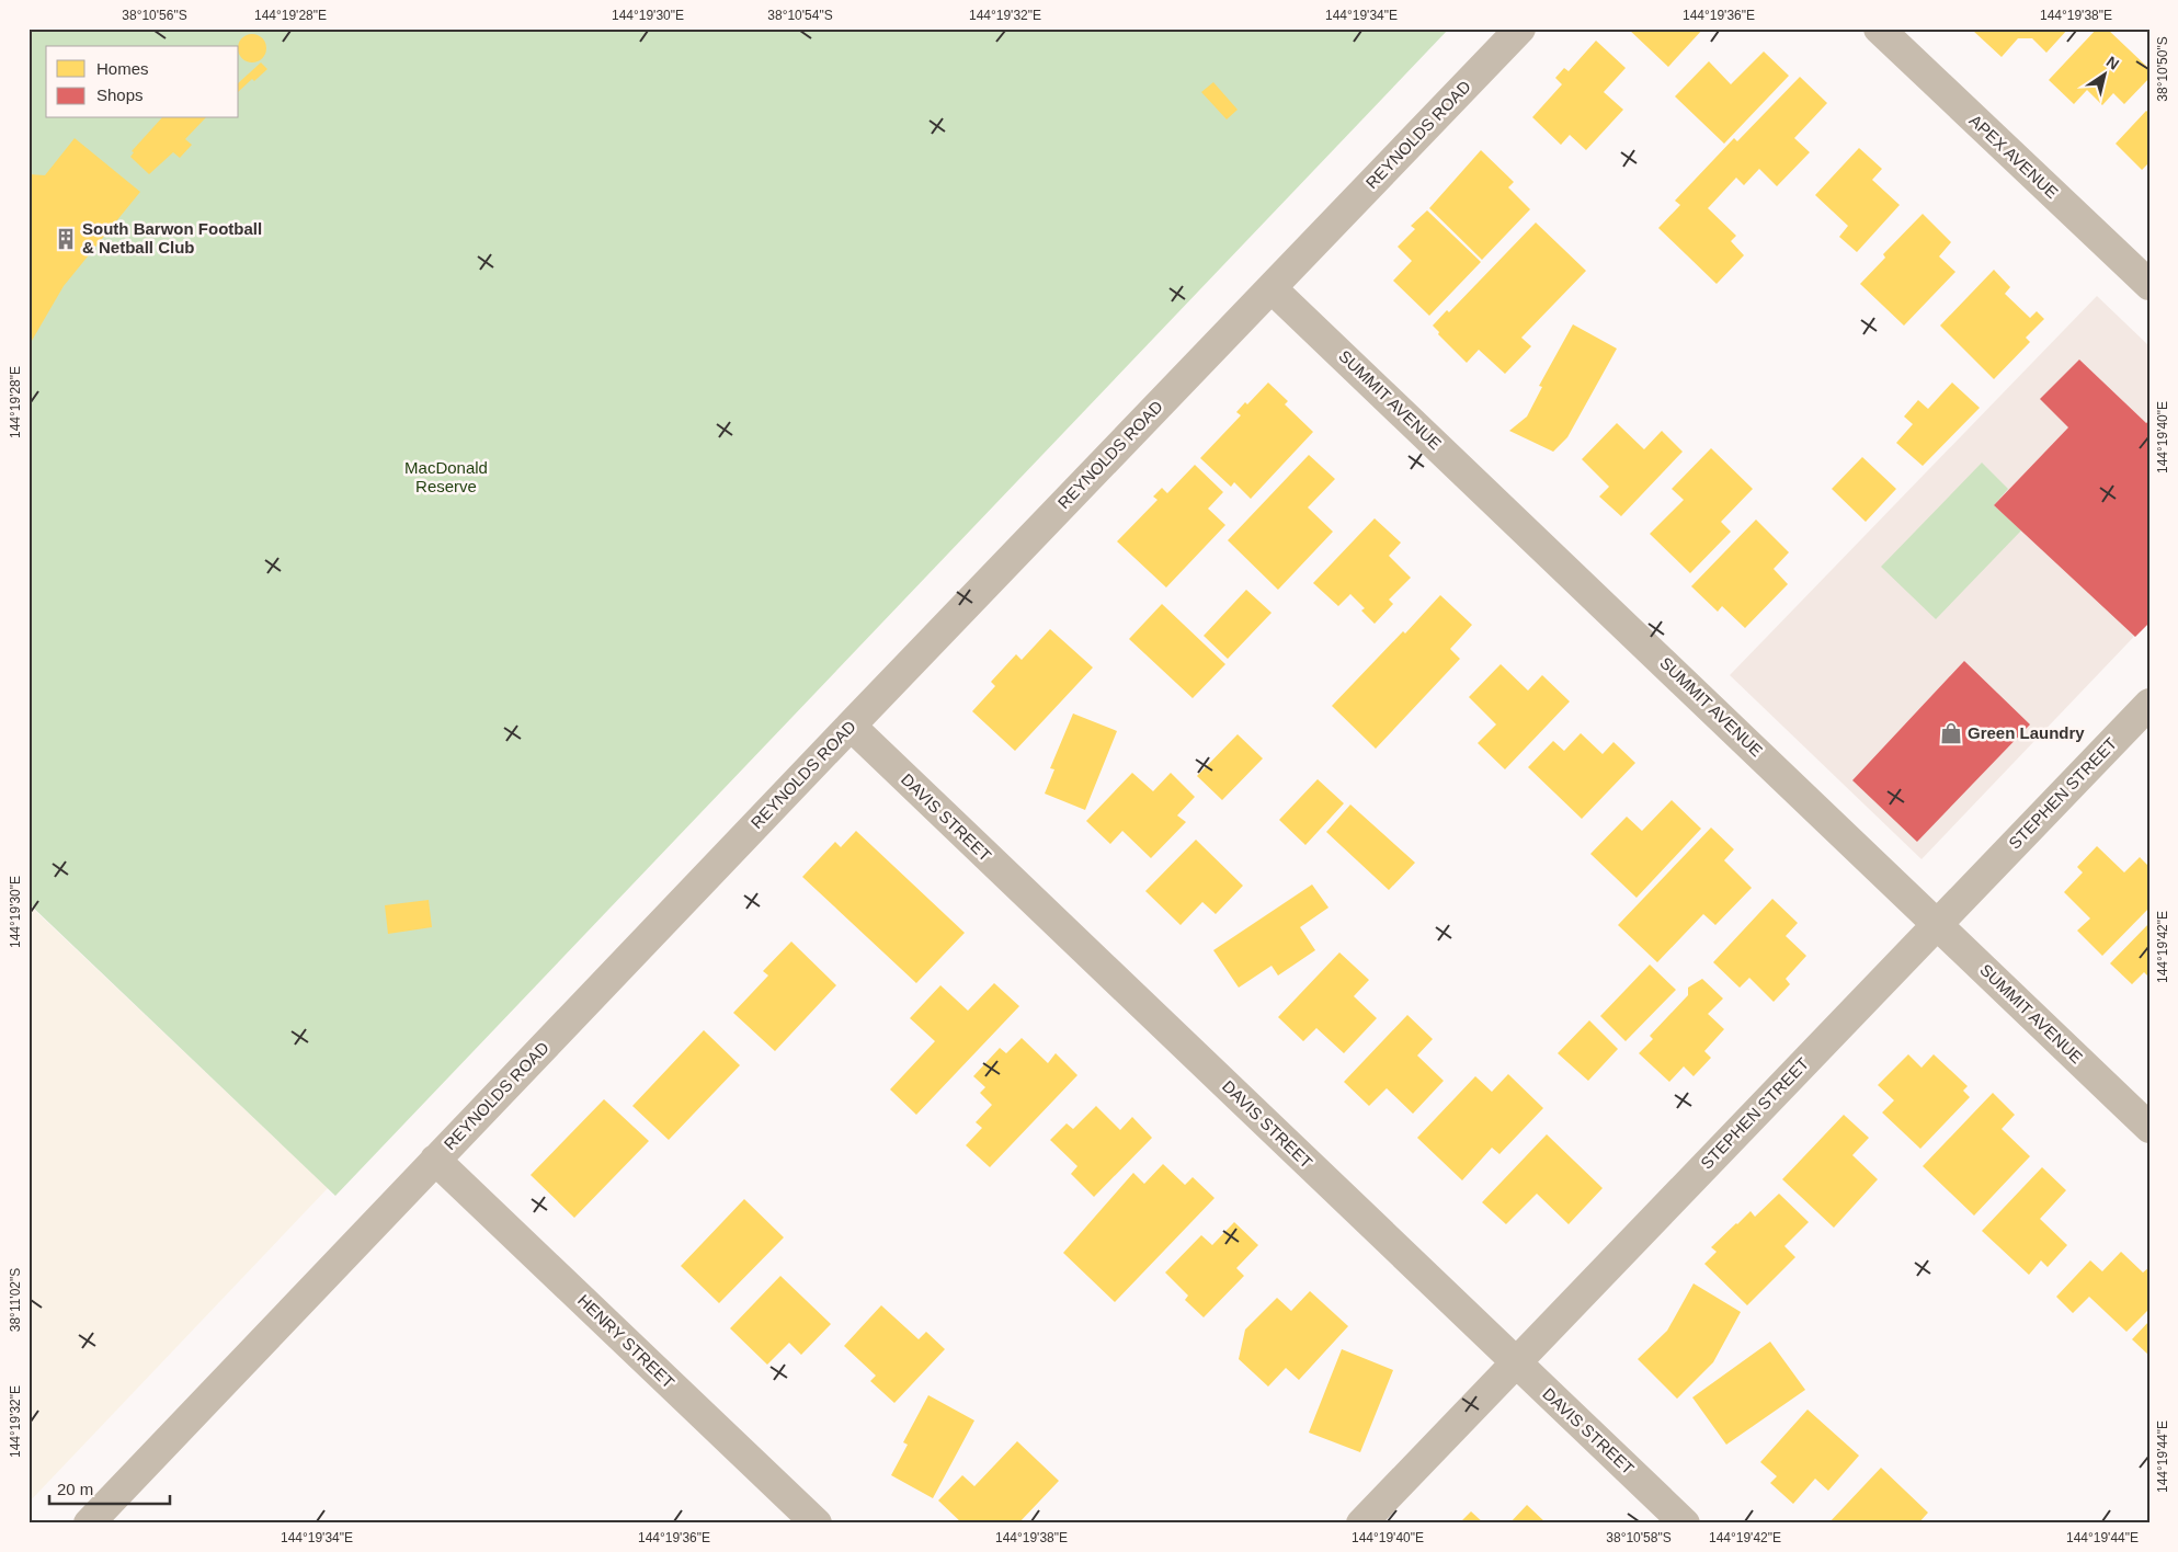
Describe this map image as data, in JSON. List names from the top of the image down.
{
  "streets": {
    "street": [
      "REYNOLDS ROAD",
      "APEX AVENUE",
      "SUMMIT AVENUE",
      "STEPHEN STREET",
      "DAVIS STREET",
      "HENRY STREET"
    ]
  },
  "crossings": [
    ["REYNOLDS ROAD", "SUMMIT AVENUE"],
    ["REYNOLDS ROAD", "DAVIS STREET"],
    ["REYNOLDS ROAD", "HENRY STREET"],
    ["SUMMIT AVENUE", "STEPHEN STREET"],
    ["STEPHEN STREET", "DAVIS STREET"]
  ],
  "parks": ["MacDonald Reserve"],
  "places": {
    "building": ["South Barwon Football & Netball Club"],
    "shop": ["Green Laundry"]
  },
  "legend": ["Homes", "Shops"],
  "scale_bar": "20 m",
  "north": "top right",
  "coordinates": [
    "38°10'56\"S",
    "144°19'28\"E",
    "144°19'30\"E",
    "38°10'54\"S",
    "144°19'32\"E",
    "144°19'34\"E",
    "144°19'36\"E",
    "144°19'38\"E",
    "38°10'50\"S",
    "144°19'40\"E",
    "144°19'42\"E",
    "38°11'02\"S",
    "144°19'44\"E",
    "38°10'58\"S"
  ]
}
